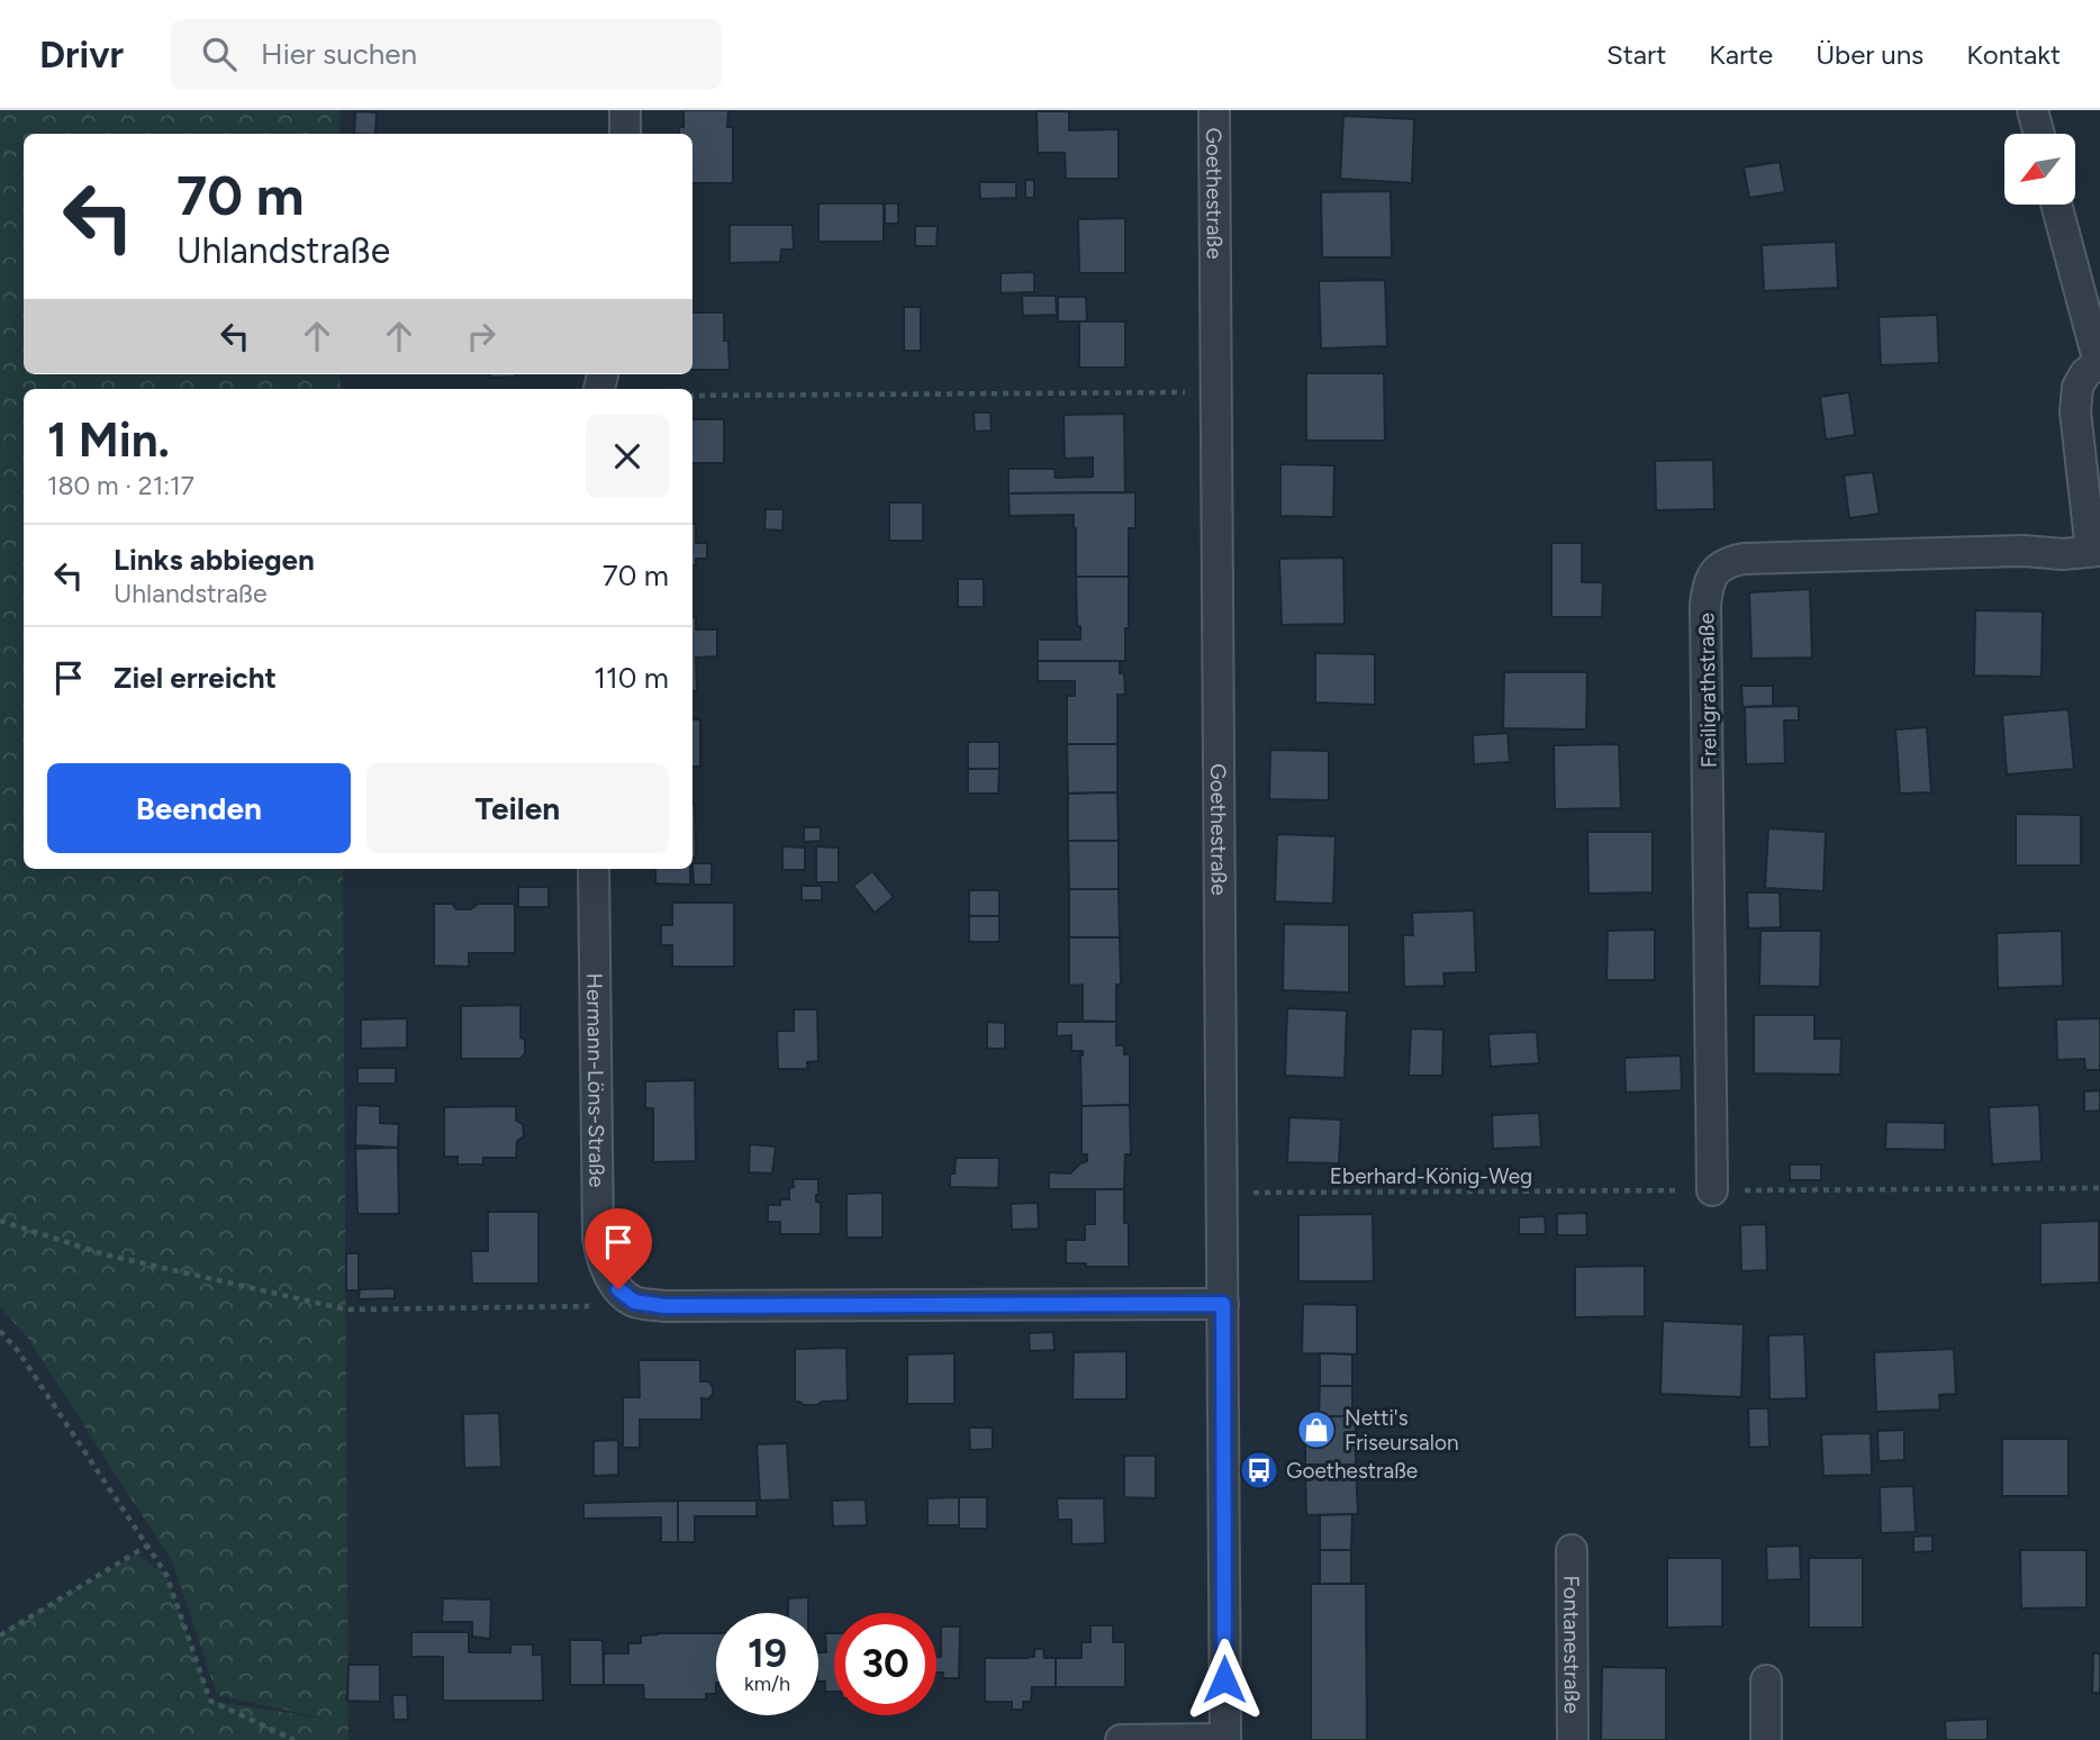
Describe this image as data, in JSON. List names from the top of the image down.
{
  "streets": {
    "street": [
      "Goethestraße",
      "Freiligrathstraße",
      "Hermann-Löns-Straße",
      "Fontanestraße"
    ],
    "path": ["Eberhard-König-Weg"]
  },
  "crossings": [
    ["Goethestraße", "Eberhard-König-Weg"]
  ],
  "places": {
    "shop": ["Netti's Friseursalon"],
    "bus stop": ["Goethestraße"]
  },
  "north": "bottom left",
  "page": {
    "header": "Drivr",
    "search": "Hier suchen",
    "nav": [
      "Start",
      "Karte",
      "Über uns",
      "Kontakt"
    ],
    "turn": ["70 m", "Uhlandstraße"],
    "heading": ["1 Min.", "180 m · 21:17"],
    "list": [
      {
        "name": "Links abbiegen",
        "note": "Uhlandstraße",
        "value": "70 m"
      },
      {
        "name": "Ziel erreicht",
        "value": "110 m"
      }
    ],
    "buttons": ["Beenden", "Teilen"],
    "speed": "19 km/h",
    "limit": "30"
  }
}
